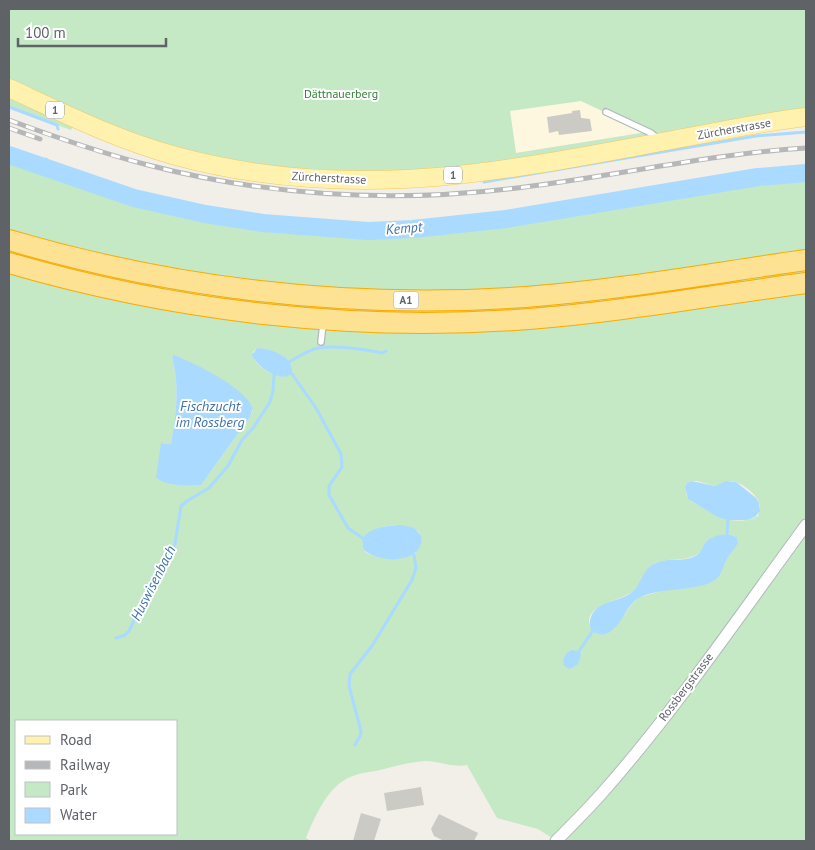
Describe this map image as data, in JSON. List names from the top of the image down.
{
  "streets": {
    "highway": ["A1"],
    "main road": ["1", "Zürcherstrasse"],
    "street": ["Rossbergstrasse"]
  },
  "water": ["Kempt", "Fischzucht im Rossberg", "Huswisenbach"],
  "parks": ["Dättnauerberg"],
  "legend": [
    "Road",
    "Railway",
    "Park",
    "Water"
  ],
  "scale_bar": "100 m"
}
